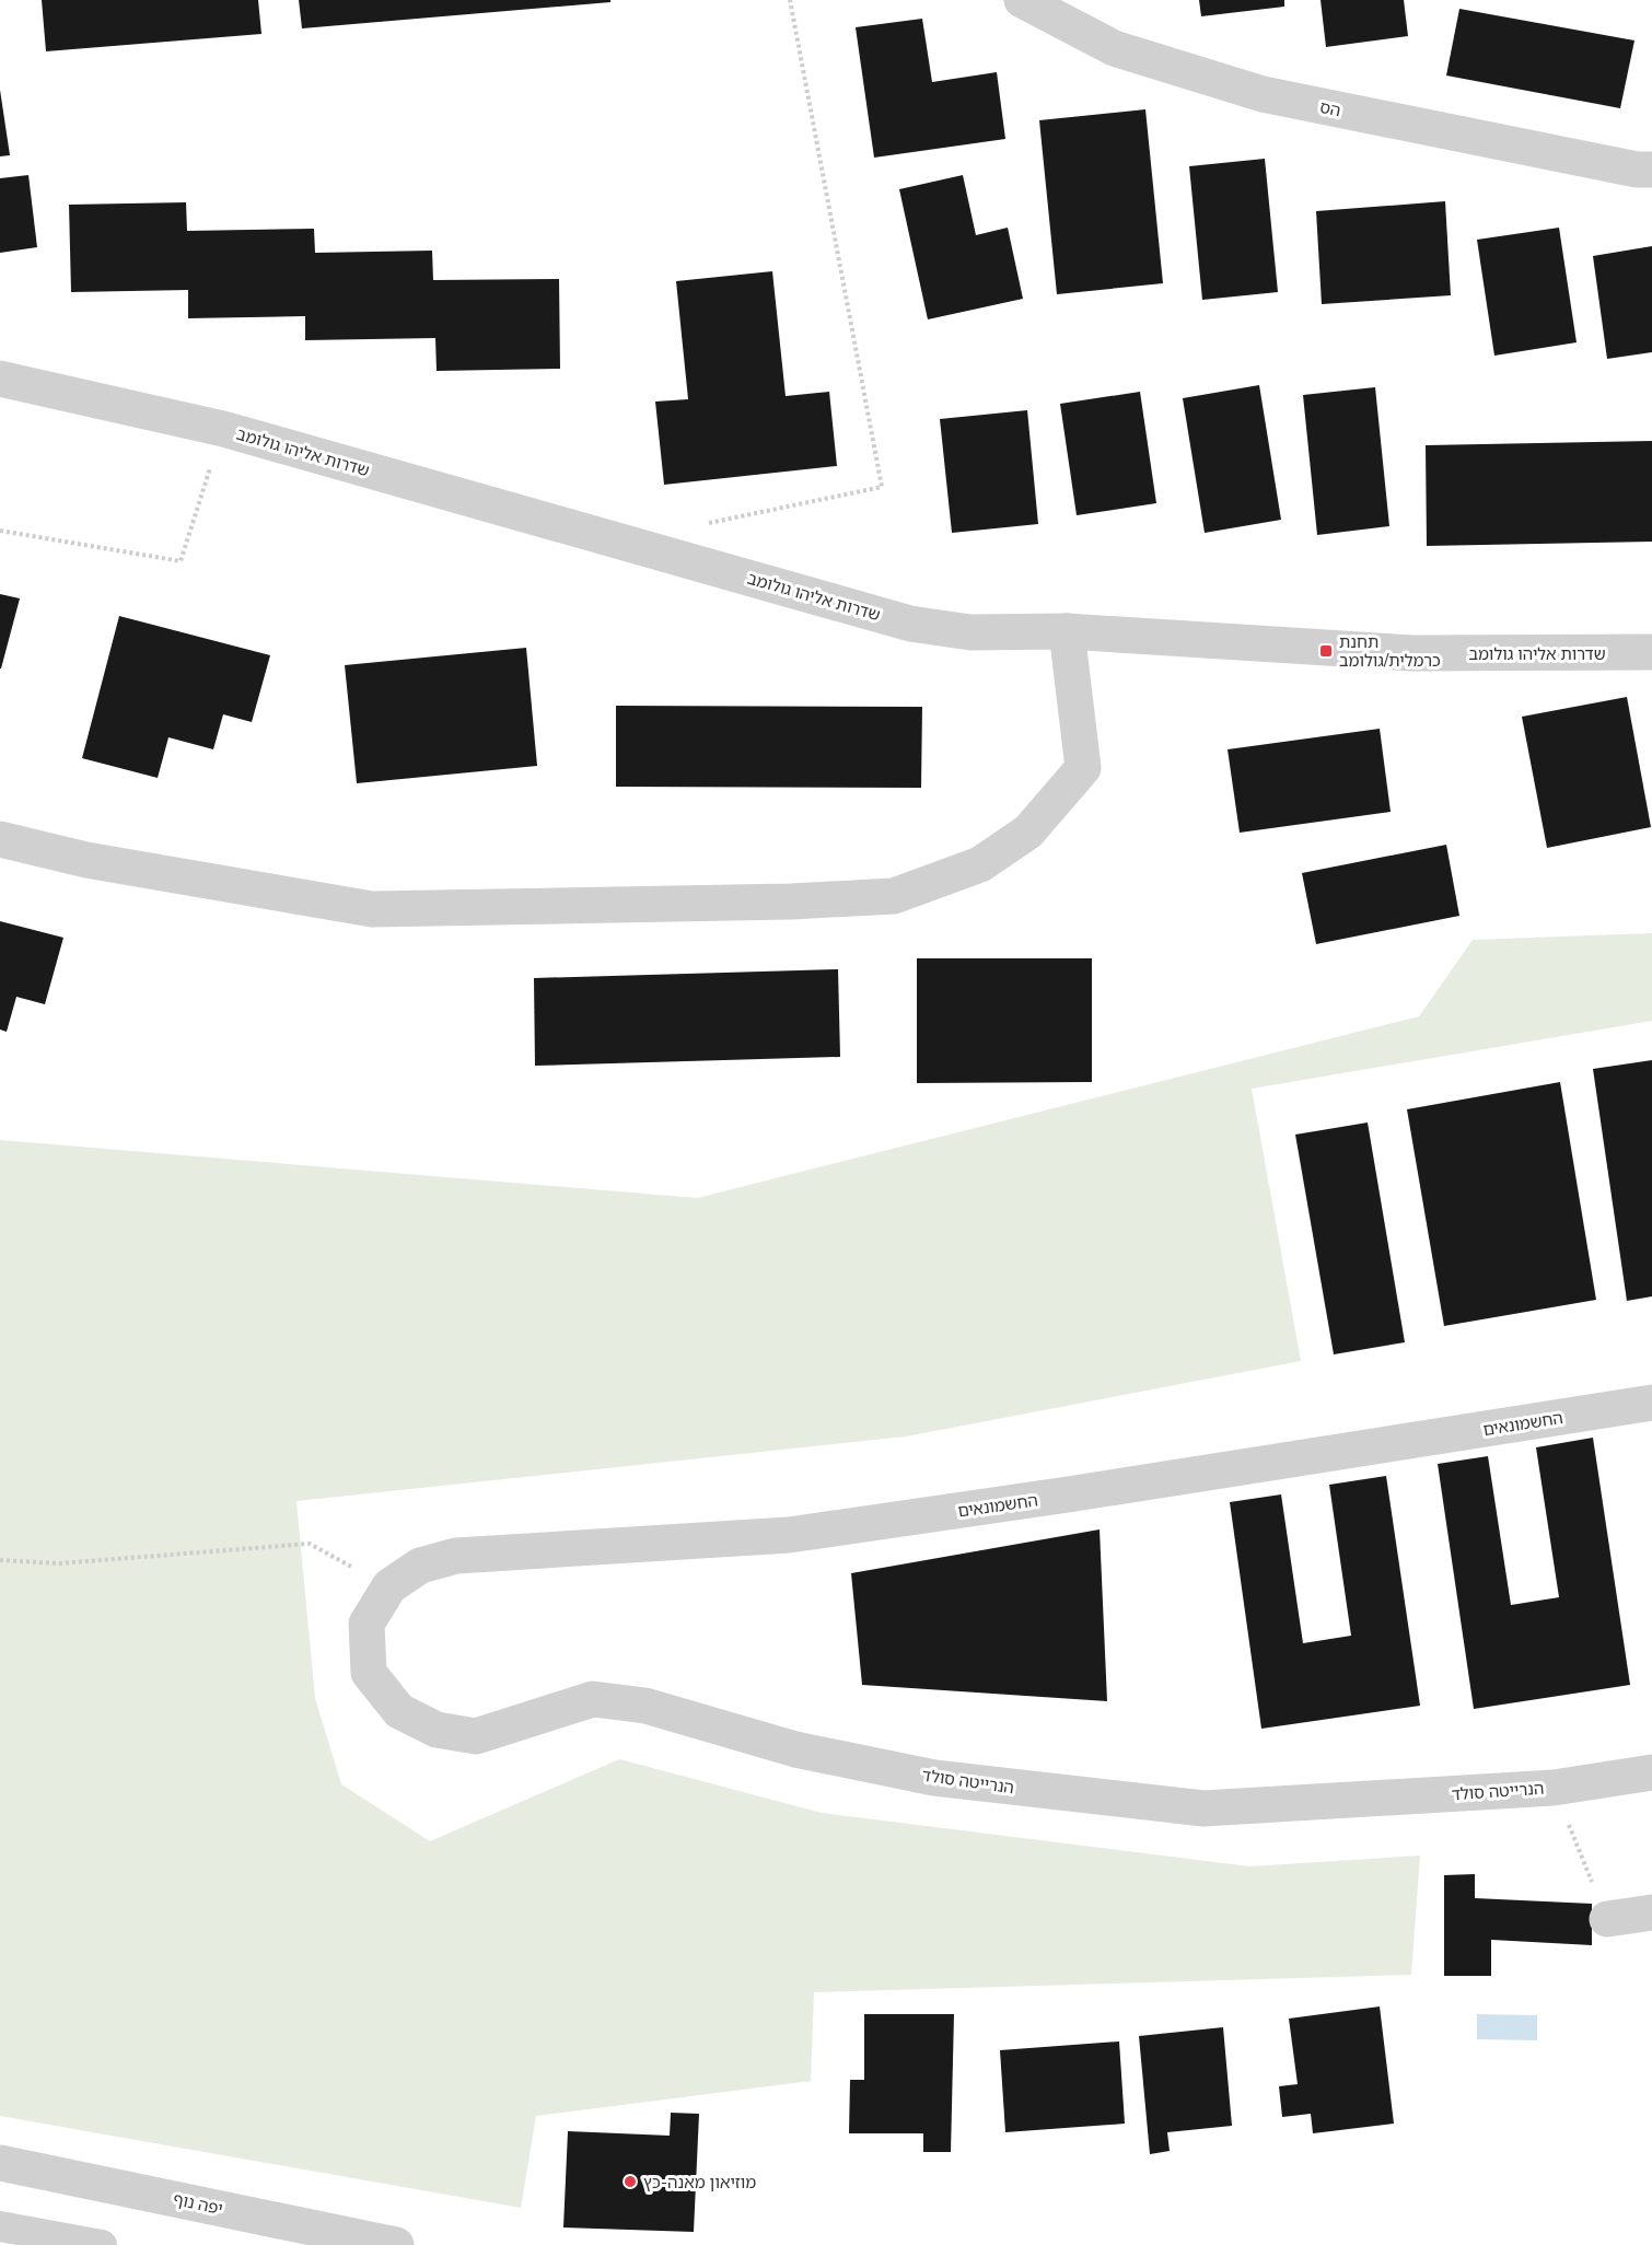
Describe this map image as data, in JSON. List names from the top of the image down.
{
  "streets": {
    "street": [
      "הס",
      "שדרות אליהו גולומב",
      "החשמונאים",
      "הנרייטה סולד",
      "יפה נוף"
    ]
  },
  "crossings": [
    ["החשמונאים", "הנרייטה סולד"]
  ],
  "places": {
    "transit": ["תחנת כרמלית/גולומב"],
    "other": ["מוזיאון מאנה-כץ"]
  }
}
